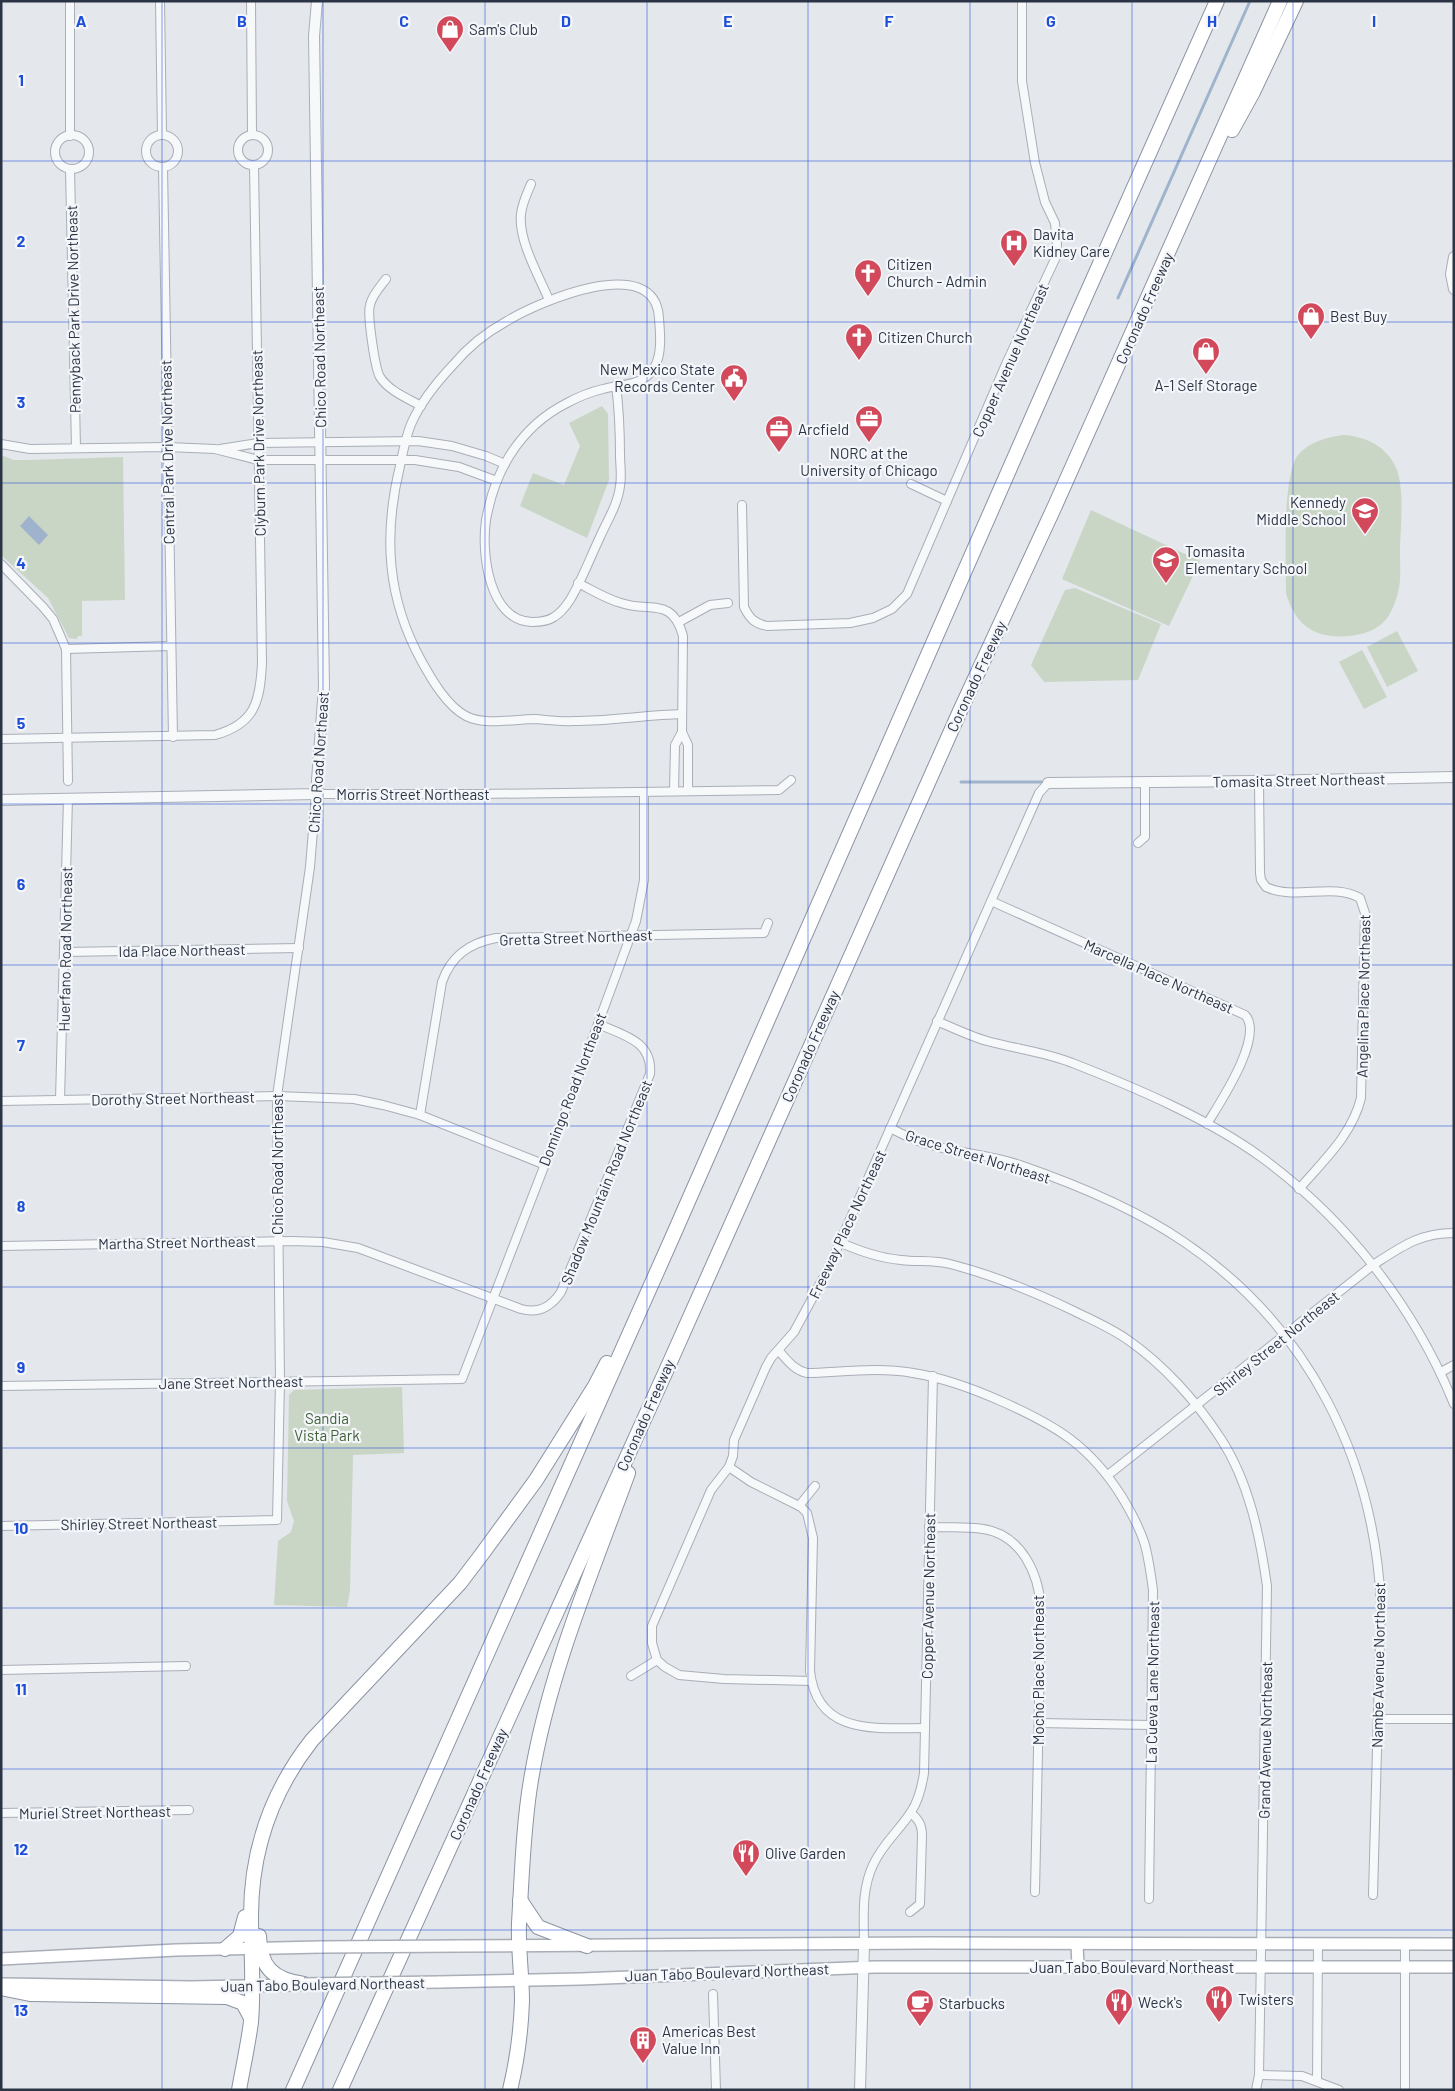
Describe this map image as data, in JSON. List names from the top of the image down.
{
  "streets": {
    "highway": ["Coronado Freeway"],
    "main road": ["Juan Tabo Boulevard Northeast"],
    "street": [
      "Pennyback Park Drive Northeast",
      "Chico Road Northeast",
      "Copper Avenue Northeast",
      "Clyburn Park Drive Northeast",
      "Central Park Drive Northeast",
      "Tomasita Street Northeast",
      "Morris Street Northeast",
      "Gretta Street Northeast",
      "Huerfano Road Northeast",
      "Ida Place Northeast",
      "Marcella Place Northeast",
      "Angelina Place Northeast",
      "Domingo Road Northeast",
      "Dorothy Street Northeast",
      "Grace Street Northeast",
      "Shadow Mountain Road Northeast",
      "Freeway Place Northeast",
      "Martha Street Northeast",
      "Shirley Street Northeast",
      "Jane Street Northeast",
      "Nambe Avenue Northeast",
      "Mocho Place Northeast",
      "La Cueva Lane Northeast",
      "Grand Avenue Northeast",
      "Muriel Street Northeast"
    ]
  },
  "crossings": [
    ["Chico Road Northeast", "Morris Street Northeast"],
    ["Chico Road Northeast", "Ida Place Northeast"],
    ["Chico Road Northeast", "Dorothy Street Northeast"],
    ["Chico Road Northeast", "Martha Street Northeast"],
    ["Chico Road Northeast", "Shirley Street Northeast"],
    ["Chico Road Northeast", "Jane Street Northeast"],
    ["Copper Avenue Northeast", "Mocho Place Northeast"],
    ["Copper Avenue Northeast", "Juan Tabo Boulevard Northeast"],
    ["Clyburn Park Drive Northeast", "Central Park Drive Northeast"],
    ["Tomasita Street Northeast", "Angelina Place Northeast"],
    ["Tomasita Street Northeast", "Freeway Place Northeast"],
    ["Morris Street Northeast", "Huerfano Road Northeast"],
    ["Morris Street Northeast", "Domingo Road Northeast"],
    ["Gretta Street Northeast", "Domingo Road Northeast"],
    ["Gretta Street Northeast", "Dorothy Street Northeast"],
    ["Huerfano Road Northeast", "Ida Place Northeast"],
    ["Huerfano Road Northeast", "Dorothy Street Northeast"],
    ["Marcella Place Northeast", "Freeway Place Northeast"],
    ["Domingo Road Northeast", "Dorothy Street Northeast"],
    ["Domingo Road Northeast", "Shadow Mountain Road Northeast"],
    ["Domingo Road Northeast", "Martha Street Northeast"],
    ["Domingo Road Northeast", "Jane Street Northeast"],
    ["Grace Street Northeast", "Freeway Place Northeast"],
    ["Grace Street Northeast", "Shirley Street Northeast"],
    ["Grace Street Northeast", "Nambe Avenue Northeast"],
    ["Shadow Mountain Road Northeast", "Martha Street Northeast"],
    ["Freeway Place Northeast", "Grand Avenue Northeast"],
    ["Shirley Street Northeast", "Nambe Avenue Northeast"],
    ["Shirley Street Northeast", "La Cueva Lane Northeast"],
    ["Shirley Street Northeast", "Grand Avenue Northeast"],
    ["Grand Avenue Northeast", "Juan Tabo Boulevard Northeast"]
  ],
  "parks": ["Sandia Vista Park"],
  "places": {
    "shop": ["Sam's Club", "Best Buy", "A-1 Self Storage"],
    "hospital": ["Davita Kidney Care"],
    "church": ["Citizen Church - Admin", "Citizen Church"],
    "public building": ["New Mexico State Records Center"],
    "office": ["NORC at the University of Chicago", "Arcfield"],
    "school or university": ["Kennedy Middle School", "Tomasita Elementary School"],
    "restaurant": ["Olive Garden", "Twisters", "Weck's"],
    "cafe": ["Starbucks"],
    "building": ["Americas Best Value Inn"]
  },
  "grid": {
    "columns": [
      "A",
      "B",
      "C",
      "D",
      "E",
      "F",
      "G",
      "H",
      "I"
    ],
    "rows": [
      "1",
      "2",
      "3",
      "4",
      "5",
      "6",
      "7",
      "8",
      "9",
      "10",
      "11",
      "12",
      "13"
    ]
  }
}
